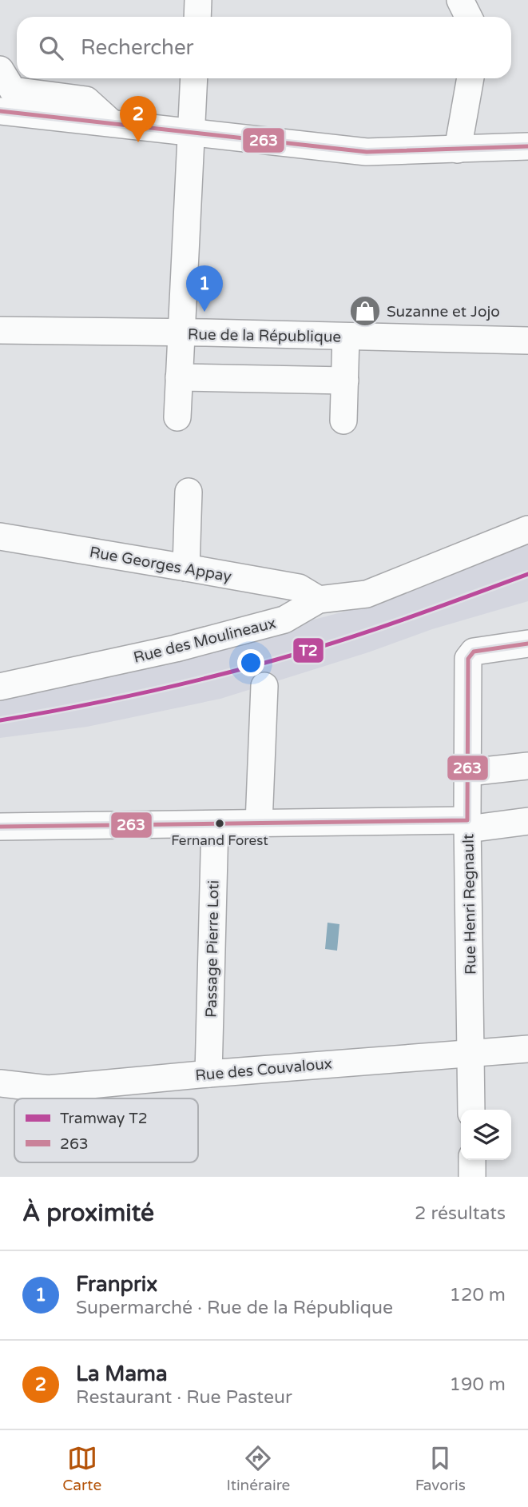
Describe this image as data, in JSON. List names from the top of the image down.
{
  "streets": {
    "street": [
      "Rue de la République",
      "Rue Georges Appay",
      "Rue des Moulineaux",
      "Rue Henri Regnault",
      "Passage Pierre Loti",
      "Rue des Couvaloux"
    ]
  },
  "crossings": [
    ["Rue Georges Appay", "Rue des Moulineaux"],
    ["Rue Henri Regnault", "Rue des Couvaloux"],
    ["Passage Pierre Loti", "Rue des Couvaloux"]
  ],
  "places": {
    "shop": ["Suzanne et Jojo"],
    "other": ["Fernand Forest"]
  },
  "lines": ["transit line 263", "tram line T2"],
  "legend": ["Tramway T2", "263"],
  "page": {
    "search": "Rechercher",
    "pins": ["2", "1"],
    "heading": ["À proximité", "2 résultats"],
    "list": [
      {
        "mark": "1",
        "name": "Franprix",
        "note": "Supermarché · Rue de la République",
        "value": "120 m"
      },
      {
        "mark": "2",
        "name": "La Mama",
        "note": "Restaurant · Rue Pasteur",
        "value": "190 m"
      }
    ],
    "nav": ["Carte", "Itinéraire", "Favoris"]
  }
}
